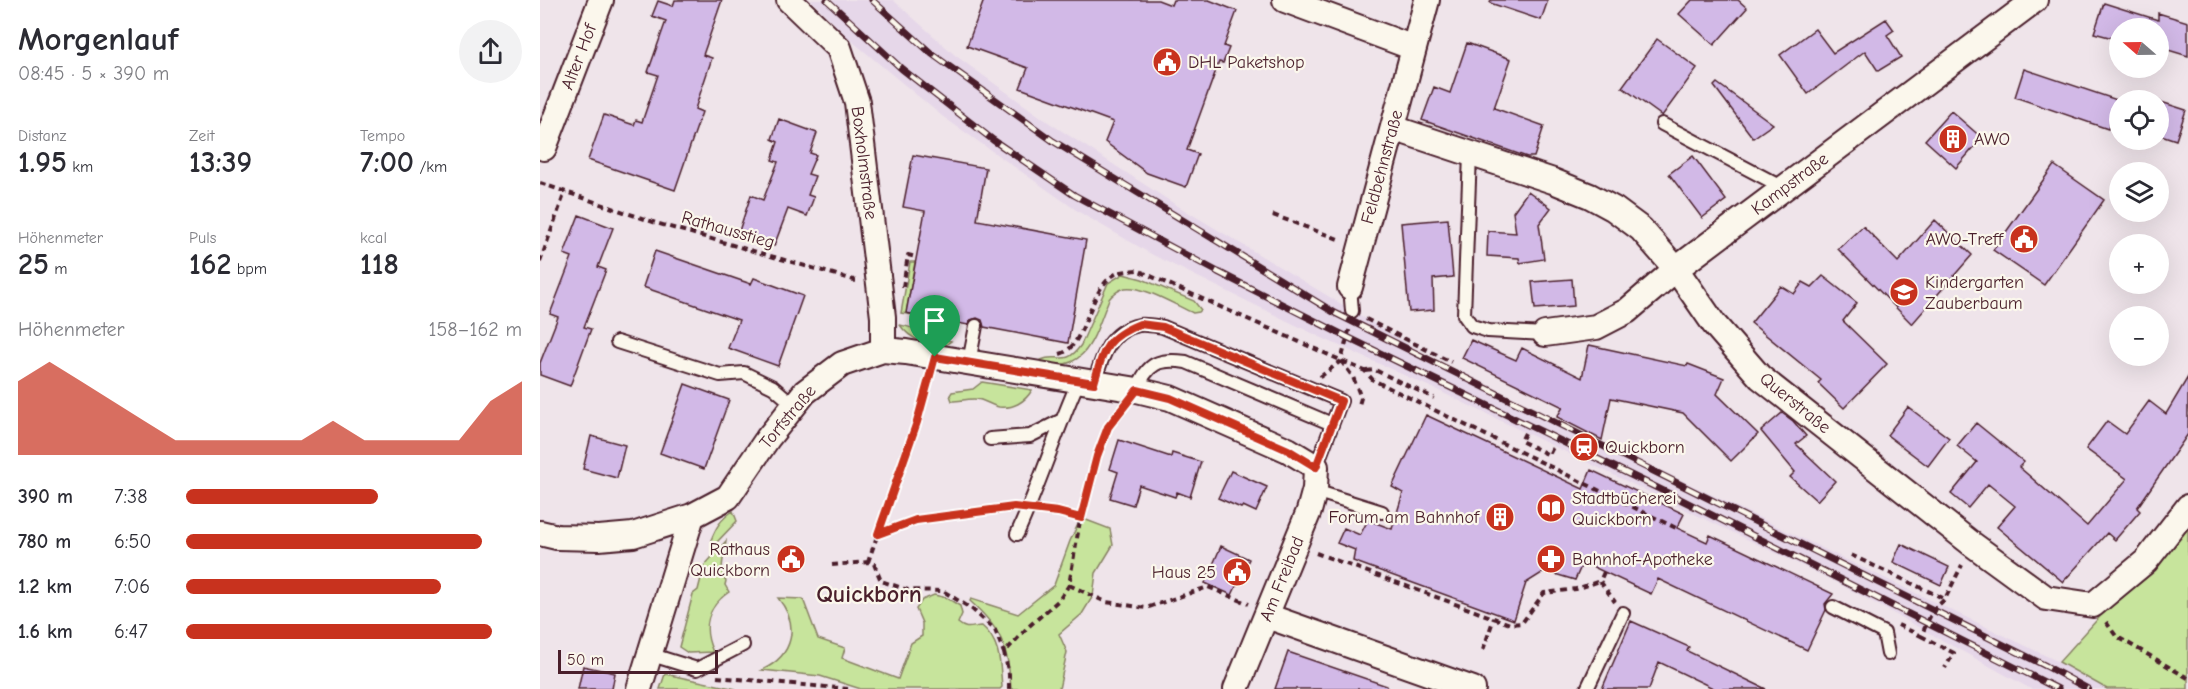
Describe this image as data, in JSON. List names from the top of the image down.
{
  "streets": {
    "street": [
      "Alter Hof",
      "Boxholmstraße",
      "Feldbehnstraße",
      "Kampstraße",
      "Querstraße",
      "Torfstraße",
      "Am Freibad"
    ],
    "path": ["Rathausstieg"]
  },
  "crossings": [
    ["Boxholmstraße", "Torfstraße"],
    ["Feldbehnstraße", "Querstraße"],
    ["Kampstraße", "Querstraße"],
    ["Torfstraße", "Am Freibad"]
  ],
  "districts": ["Quickborn"],
  "places": {
    "public building": [
      "DHL Paketshop",
      "AWO-Treff",
      "Rathaus Quickborn",
      "Haus 25"
    ],
    "building": ["AWO", "Forum am Bahnhof"],
    "school or university": ["Kindergarten Zauberbaum"],
    "station": ["Quickborn"],
    "library": ["Stadtbücherei Quickborn"],
    "pharmacy": ["Bahnhof-Apotheke"]
  },
  "scale_bar": "50 m",
  "north": "left",
  "page": {
    "heading": ["Morgenlauf", "08:45 · 5 × 390 m"],
    "map_buttons": ["+", "−"],
    "stats": [
      ["Distanz", "1.95 km"],
      ["Zeit", "13:39"],
      ["Tempo", "7:00 /km"],
      ["Höhenmeter", "25 m"],
      ["Puls", "162 bpm"],
      ["kcal", "118"]
    ],
    "chart": ["Höhenmeter", "158–162 m"],
    "list": [
      {
        "name": "390 m",
        "note": "7:38"
      },
      {
        "name": "780 m",
        "note": "6:50"
      },
      {
        "name": "1.2 km",
        "note": "7:06"
      },
      {
        "name": "1.6 km",
        "note": "6:47"
      }
    ],
    "scale": "50 m"
  }
}
